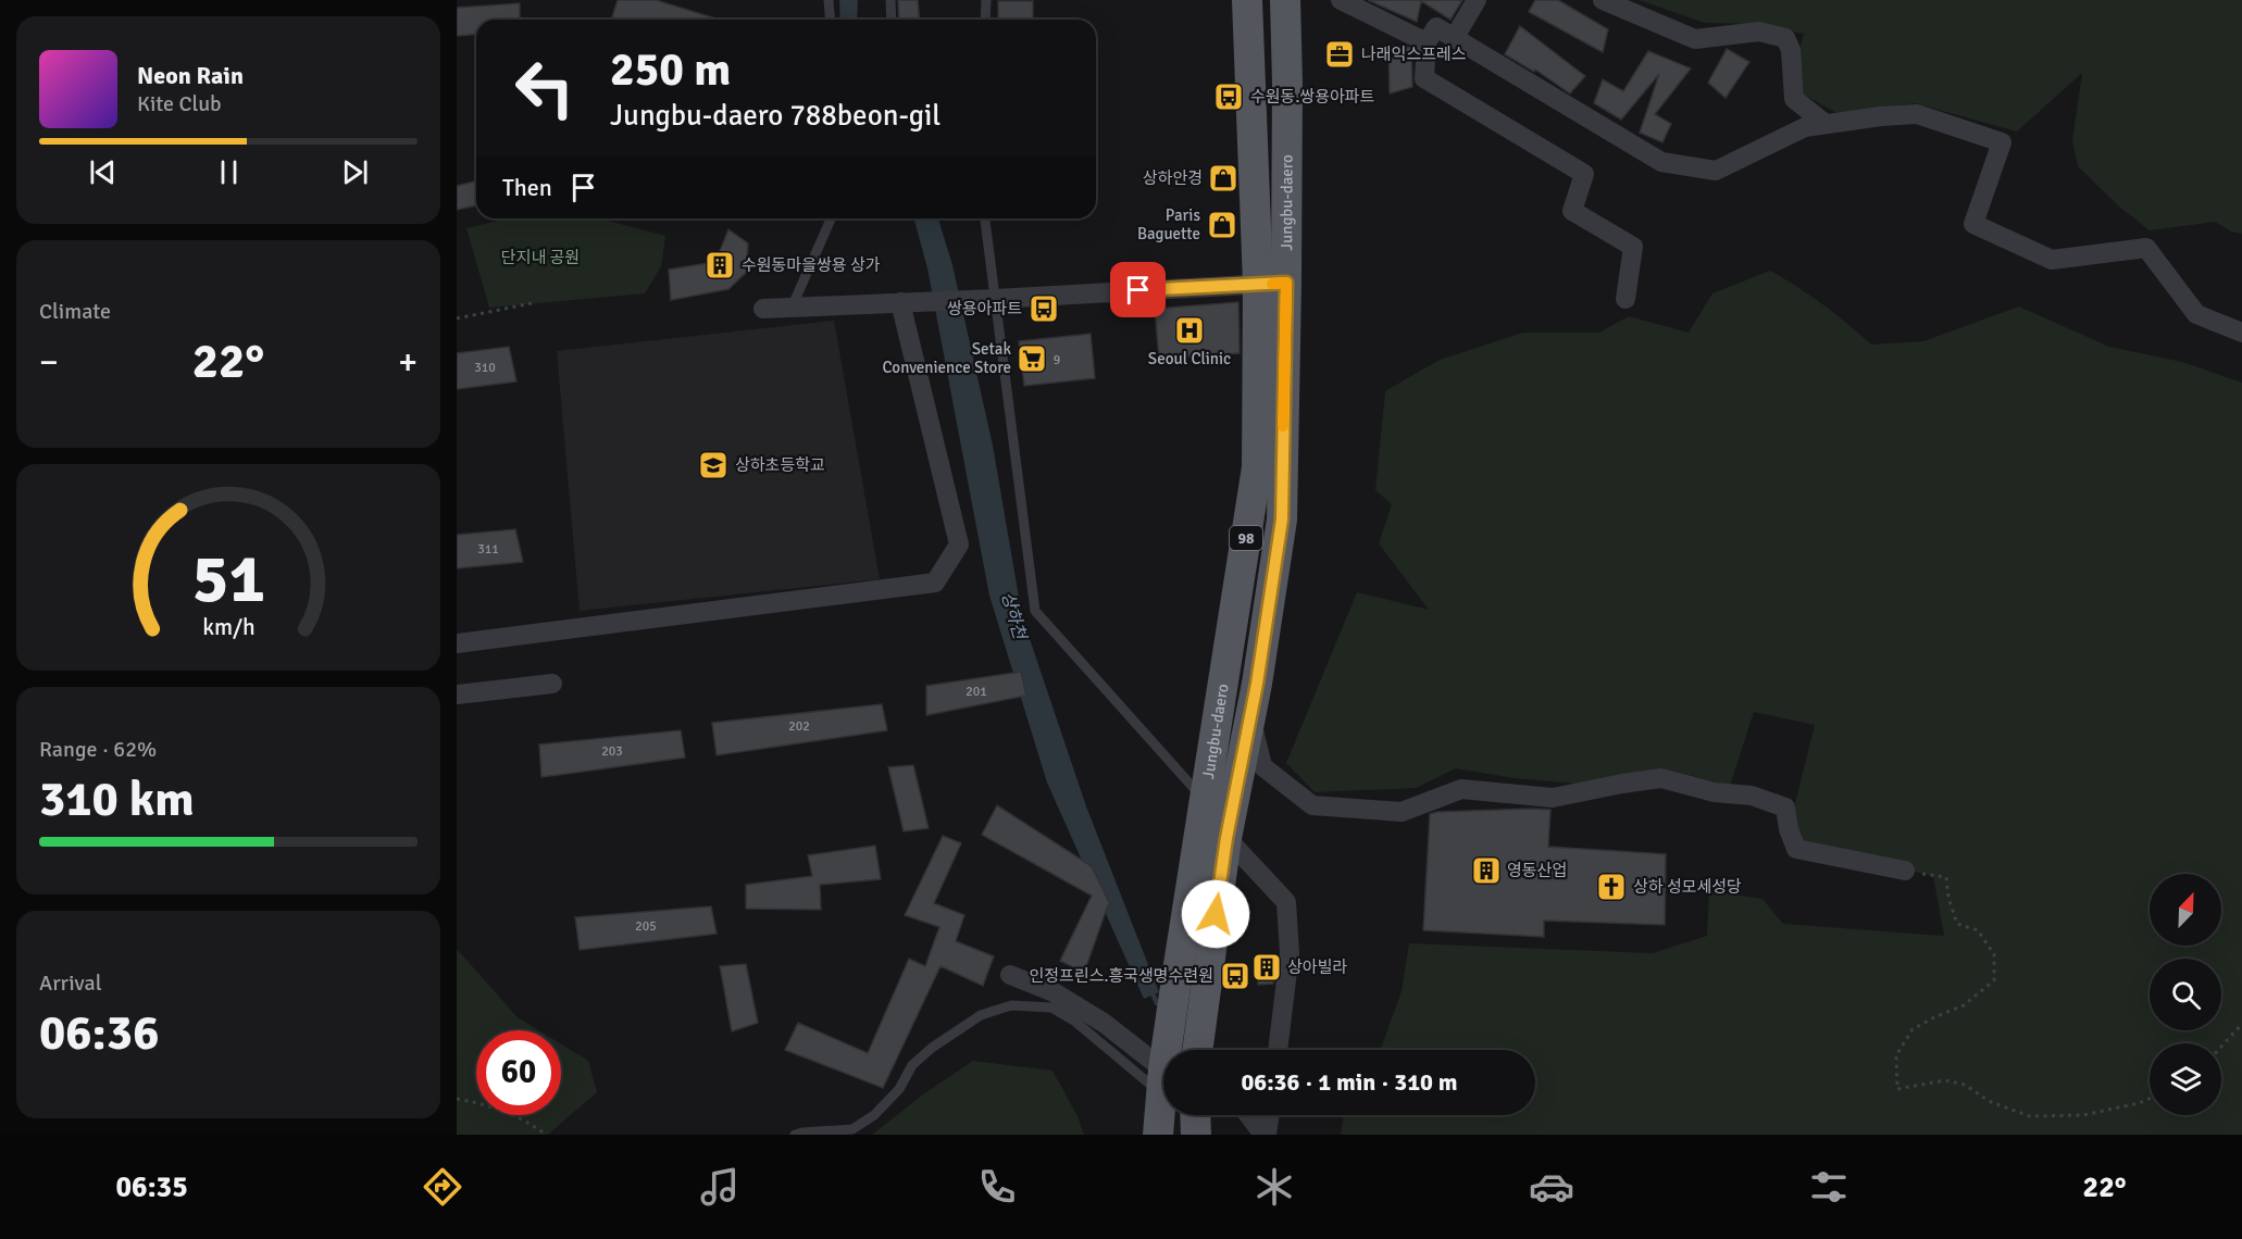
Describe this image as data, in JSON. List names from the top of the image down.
{
  "streets": {
    "main road": ["Jungbu-daero", "98"]
  },
  "water": ["상하천"],
  "parks": ["단지내 공원"],
  "places": {
    "office": ["나래익스프레스"],
    "bus stop": ["수원동.쌍용아파트", "쌍용아파트", "인정프린스.흥국생명수련원"],
    "shop": ["상하안경", "Paris Baguette"],
    "building": ["수원동마을쌍용 상가", "영동산업", "상아빌라"],
    "hospital": ["Seoul Clinic"],
    "supermarket": ["Setak Convenience Store"],
    "school or university": ["상하초등학교"],
    "church": ["상하 성모세성당"]
  },
  "house_numbers": [
    "9",
    "310",
    "311",
    "201",
    "202",
    "203",
    "205"
  ],
  "north": "top right",
  "page": {
    "turn": ["250 m", "Jungbu-daero 788beon-gil"],
    "song": ["Neon Rain", "Kite Club"],
    "then": "Then",
    "tile": [
      "Climate",
      ["Range · 62%", "310 km"],
      ["Arrival", "06:36"]
    ],
    "heat": ["−", "22°", "+"],
    "limit": "60",
    "trip": "06:36 · 1 min · 310 m",
    "tabs": ["06:35", "22°"],
    "gauge": ["51", "km/h"]
  }
}
